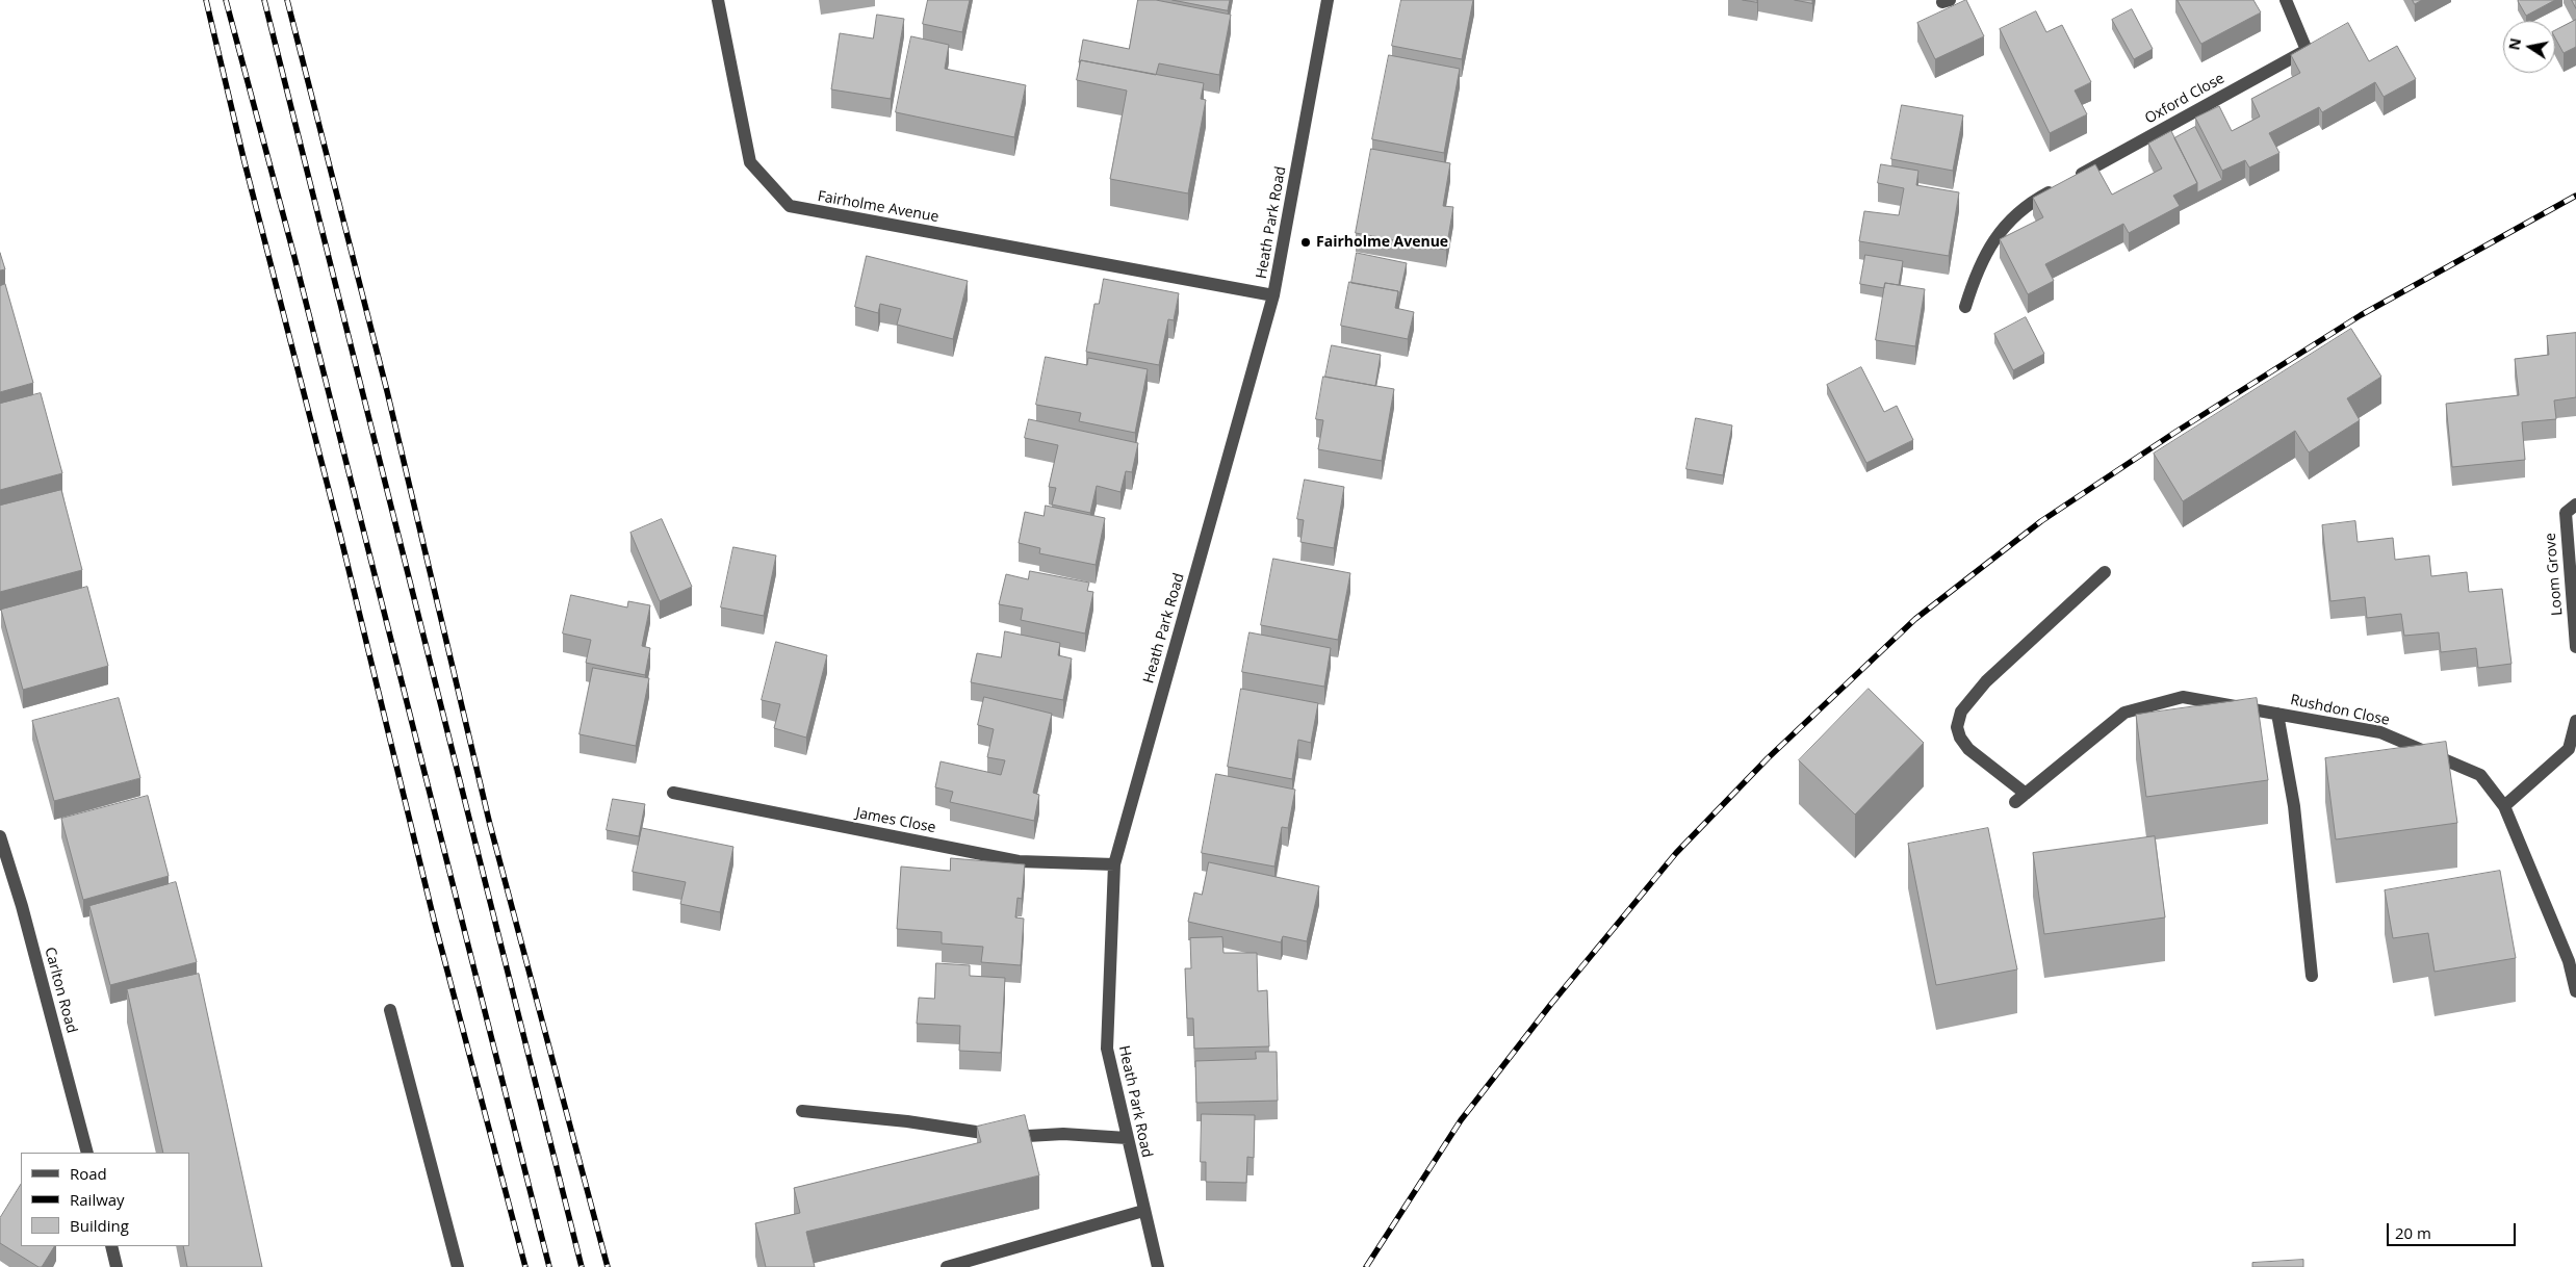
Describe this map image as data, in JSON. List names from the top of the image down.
{
  "streets": {
    "street": [
      "Oxford Close",
      "Fairholme Avenue",
      "Heath Park Road",
      "Loom Grove",
      "Rushdon Close",
      "James Close",
      "Carlton Road"
    ]
  },
  "crossings": [
    ["Fairholme Avenue", "Heath Park Road"],
    ["Heath Park Road", "James Close"]
  ],
  "places": ["Fairholme Avenue"],
  "legend": ["Road", "Railway", "Building"],
  "scale_bar": "20 m",
  "north": "left"
}
